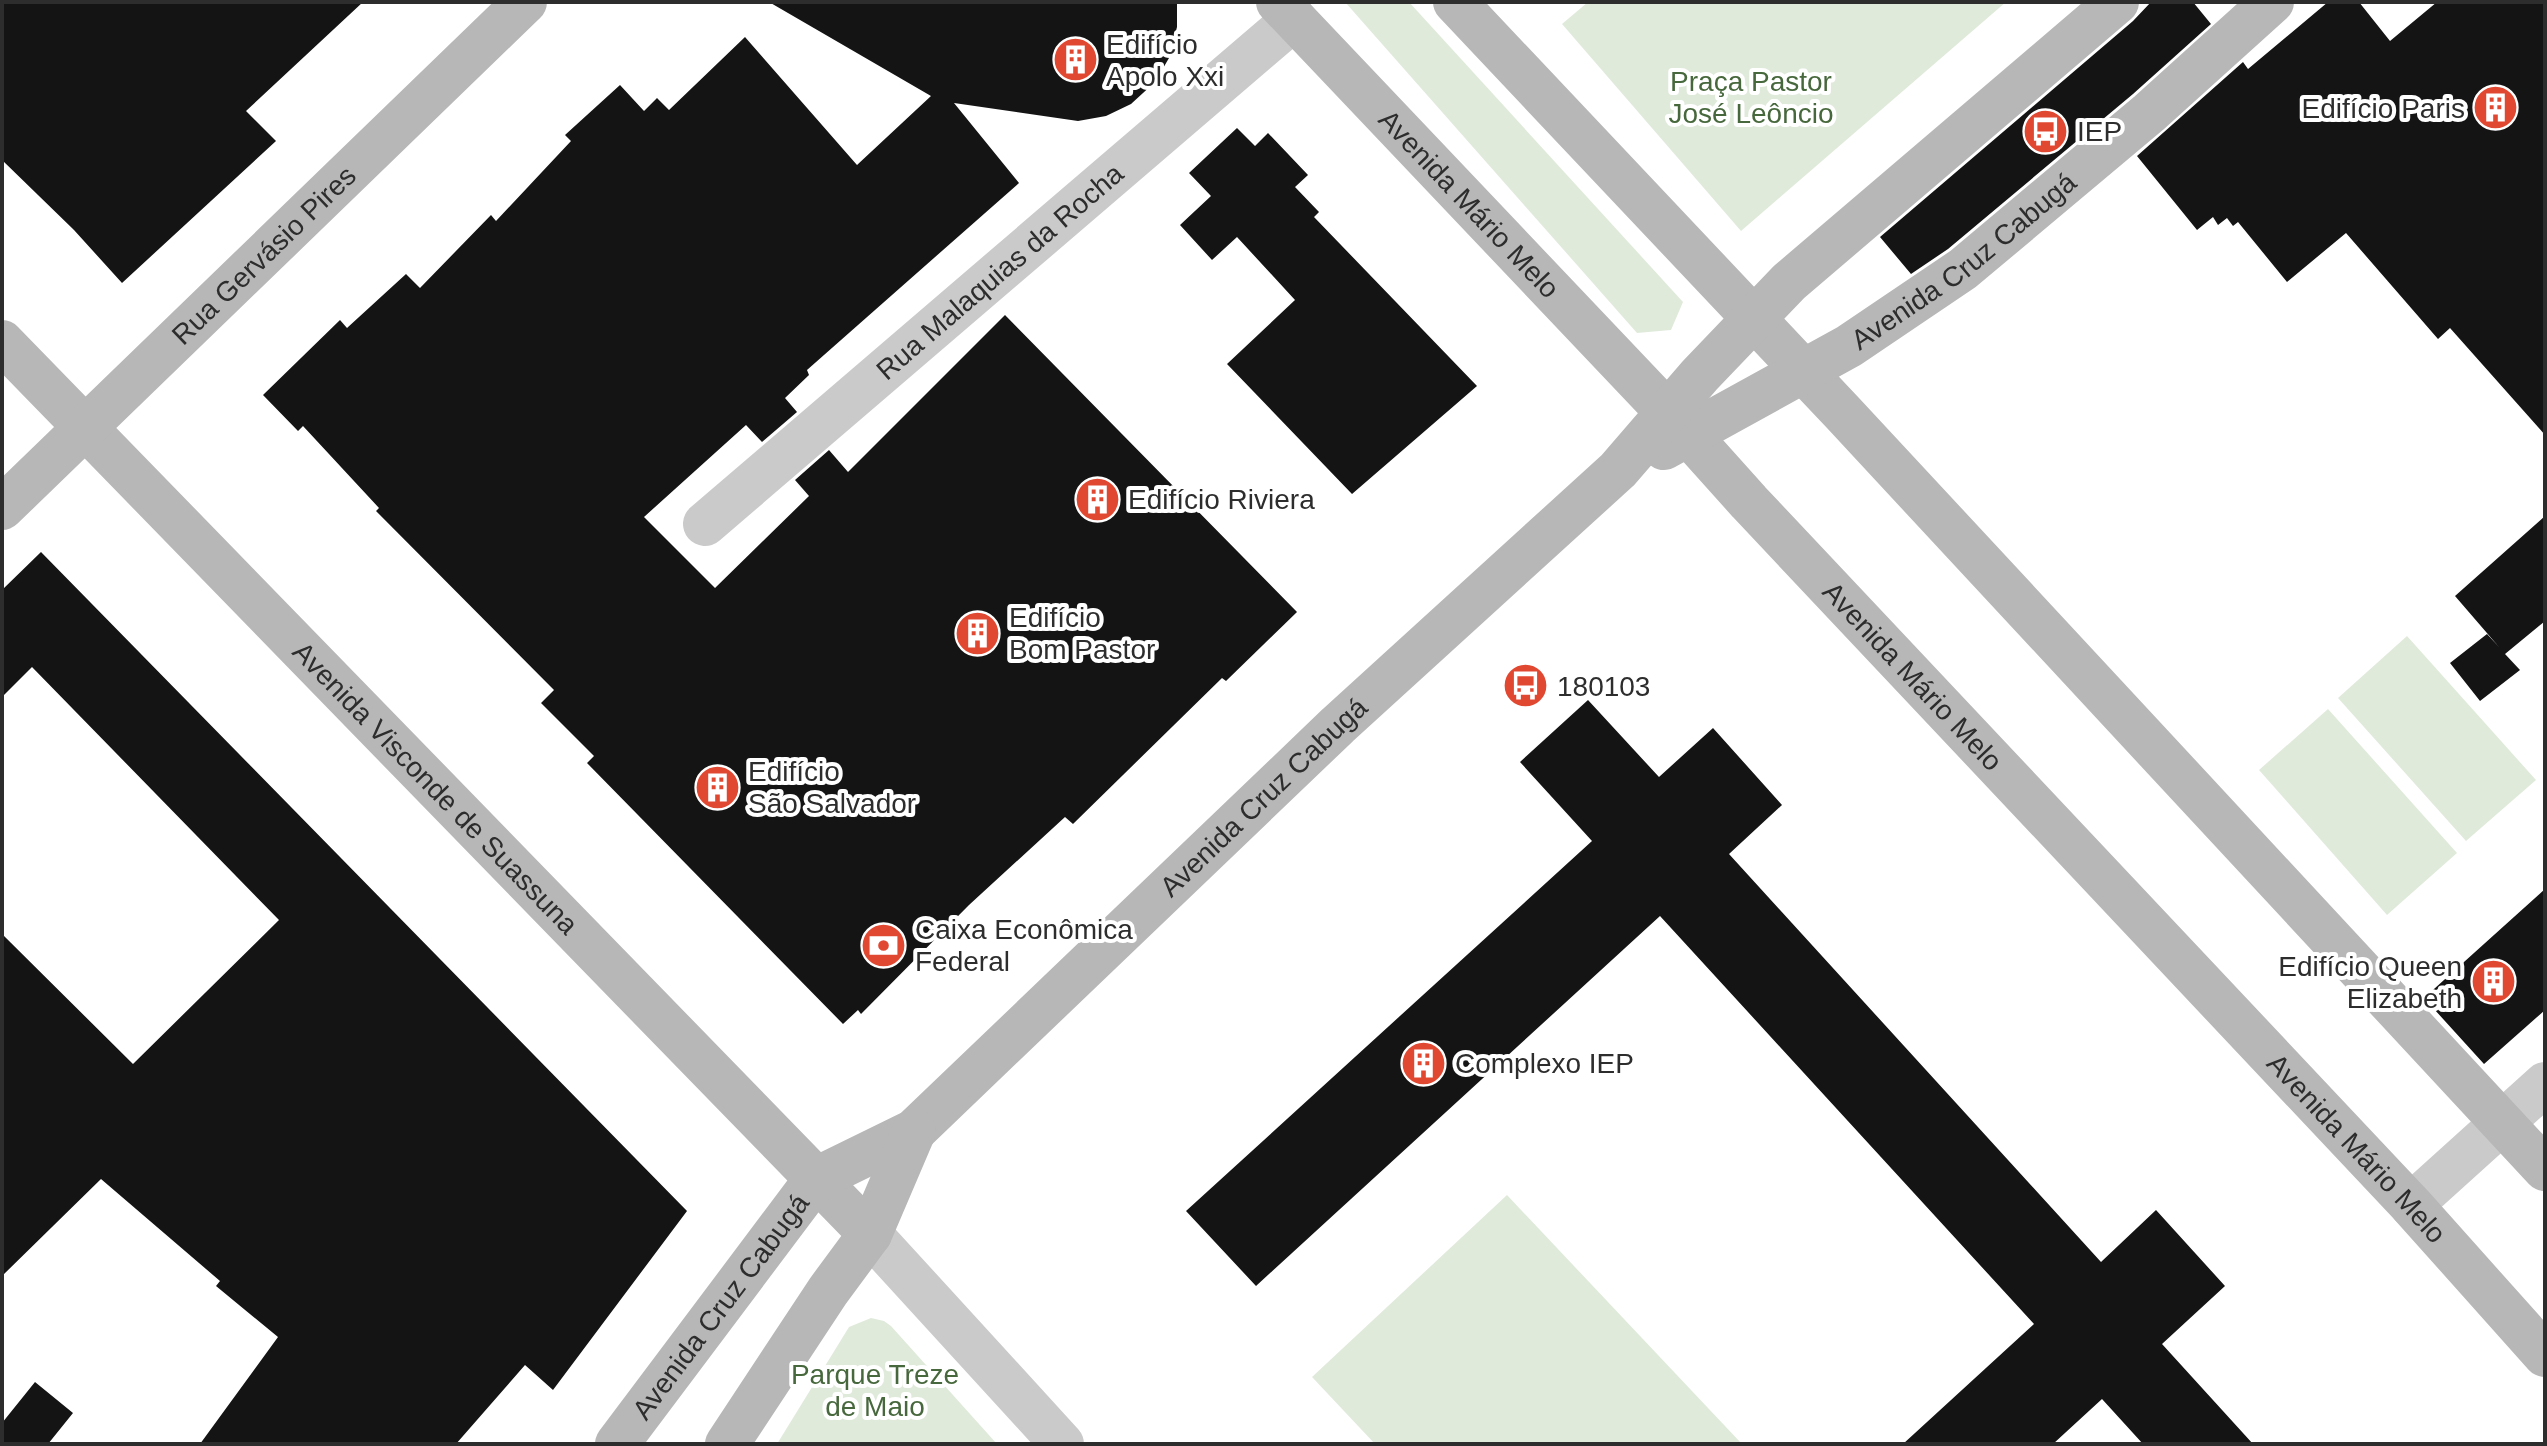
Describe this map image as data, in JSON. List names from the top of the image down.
{
  "streets": {
    "main road": [
      "Avenida Mário Melo",
      "Rua Gervásio Pires",
      "Avenida Cruz Cabugá",
      "Avenida Visconde de Suassuna"
    ],
    "street": ["Rua Malaquias da Rocha"]
  },
  "crossings": [
    ["Avenida Mário Melo", "Avenida Cruz Cabugá"],
    ["Avenida Mário Melo", "Rua Malaquias da Rocha"],
    ["Rua Gervásio Pires", "Avenida Visconde de Suassuna"],
    ["Avenida Cruz Cabugá", "Avenida Visconde de Suassuna"]
  ],
  "parks": ["Praça Pastor José Leôncio", "Parque Treze de Maio"],
  "places": {
    "building": [
      "Edifício Apolo Xxi",
      "Edifício Paris",
      "Edifício Riviera",
      "Edifício Bom Pastor",
      "Edifício São Salvador",
      "Edifício Queen Elizabeth",
      "Complexo IEP"
    ],
    "bus stop": ["IEP", "180103"],
    "bank": ["Caixa Econômica Federal"]
  }
}
